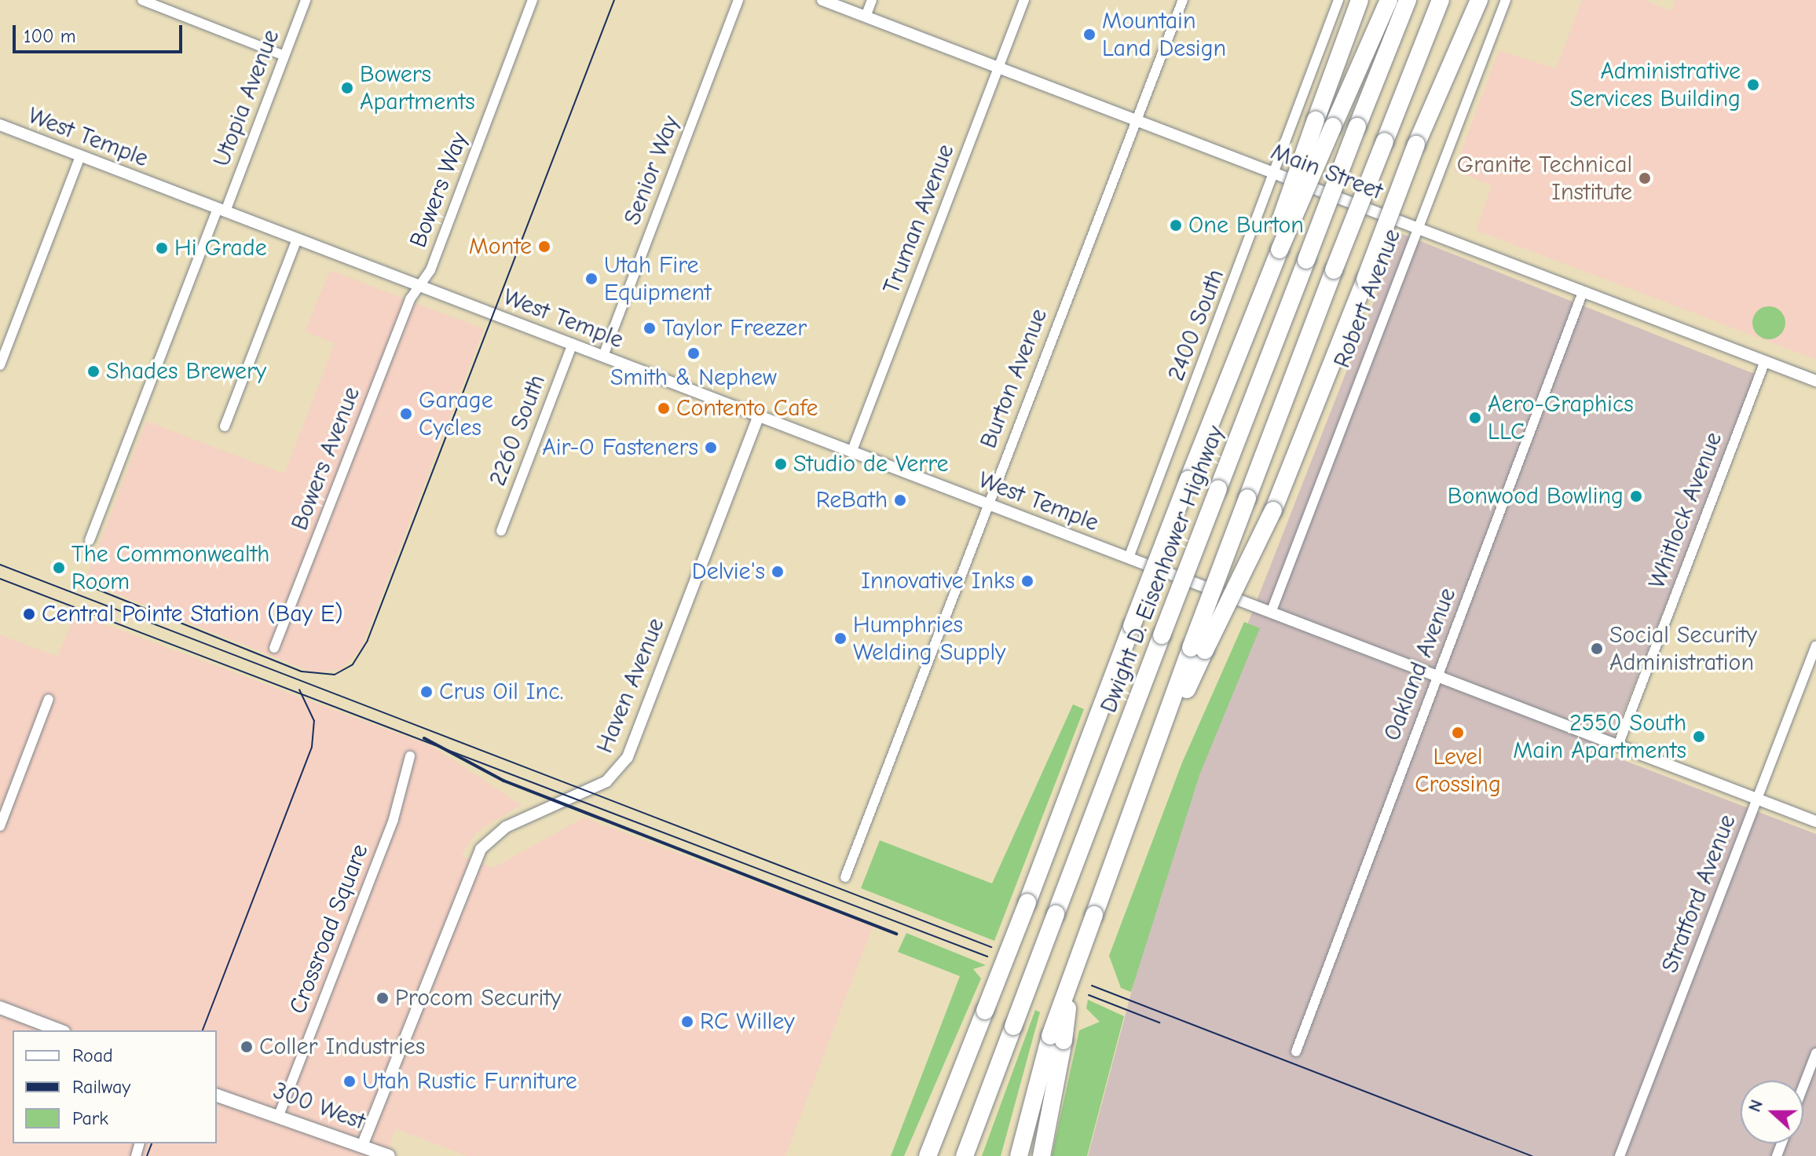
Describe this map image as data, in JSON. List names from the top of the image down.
{
  "streets": {
    "highway": ["Dwight D. Eisenhower Highway"],
    "main road": ["300 West"],
    "street": [
      "Utopia Avenue",
      "West Temple",
      "Senior Way",
      "Main Street",
      "Bowers Way",
      "Truman Avenue",
      "Robert Avenue",
      "2400 South",
      "Burton Avenue",
      "2260 South",
      "Bowers Avenue",
      "Whitlock Avenue",
      "Oakland Avenue",
      "Haven Avenue",
      "Stratford Avenue",
      "Crossroad Square"
    ]
  },
  "crossings": [
    ["Utopia Avenue", "West Temple"],
    ["West Temple", "Senior Way"],
    ["West Temple", "Bowers Way"],
    ["West Temple", "Truman Avenue"],
    ["West Temple", "Robert Avenue"],
    ["West Temple", "2400 South"],
    ["West Temple", "Burton Avenue"],
    ["West Temple", "2260 South"],
    ["West Temple", "Bowers Avenue"],
    ["West Temple", "Whitlock Avenue"],
    ["West Temple", "Oakland Avenue"],
    ["West Temple", "Haven Avenue"],
    ["West Temple", "Stratford Avenue"],
    ["Main Street", "Truman Avenue"],
    ["Main Street", "Robert Avenue"],
    ["Main Street", "2400 South"],
    ["Main Street", "Burton Avenue"],
    ["Main Street", "Whitlock Avenue"],
    ["Main Street", "Oakland Avenue"],
    ["Bowers Way", "Bowers Avenue"],
    ["Haven Avenue", "300 West"],
    ["Crossroad Square", "300 West"]
  ],
  "places": [
    "Mountain Land Design",
    "Administrative Services Building",
    "Bowers Apartments",
    "Granite Technical Institute",
    "One Burton",
    "Monte",
    "Hi Grade",
    "Utah Fire Equipment",
    "Taylor Freezer",
    "Smith & Nephew",
    "Shades Brewery",
    "Contento Cafe",
    "Garage Cycles",
    "Aero-Graphics LLC",
    "Air-O Fasteners",
    "Studio de Verre",
    "Bonwood Bowling",
    "ReBath",
    "The Commonwealth Room",
    "Delvie's",
    "Innovative Inks",
    "Central Pointe Station (Bay E)",
    "Humphries Welding Supply",
    "Social Security Administration",
    "Crus Oil Inc.",
    "Level Crossing",
    "2550 South Main Apartments",
    "Procom Security",
    "RC Willey",
    "Coller Industries",
    "Utah Rustic Furniture"
  ],
  "legend": ["Road", "Railway", "Park"],
  "scale_bar": "100 m",
  "north": "left"
}
